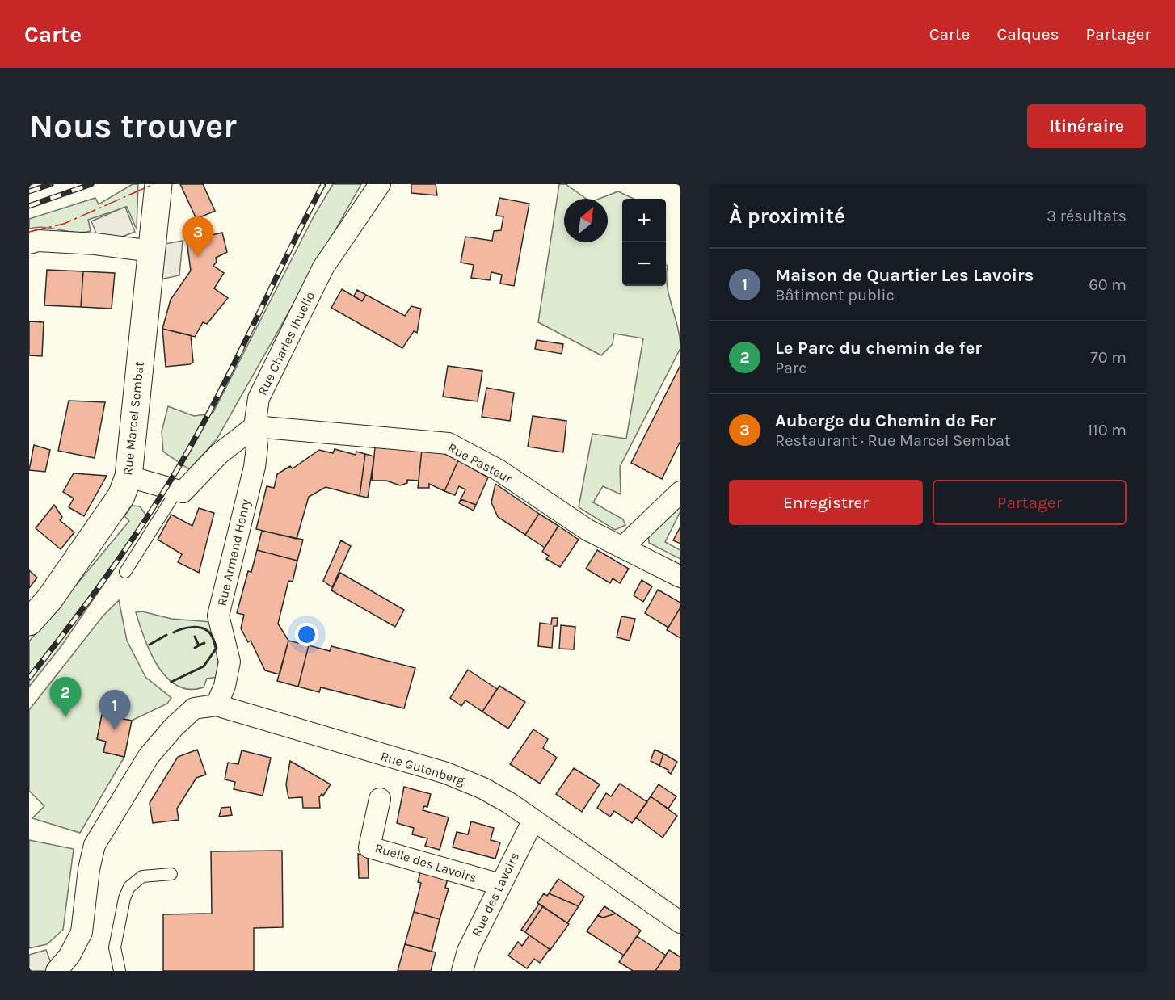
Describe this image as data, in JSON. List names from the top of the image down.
{
  "streets": {
    "street": [
      "Rue Charles Ihuello",
      "Rue Marcel Sembat",
      "Rue Pasteur",
      "Rue Armand Henry",
      "Rue Gutenberg",
      "Ruelle des Lavoirs",
      "Rue des Lavoirs"
    ]
  },
  "crossings": [
    ["Rue Charles Ihuello", "Rue Pasteur"],
    ["Rue Charles Ihuello", "Rue Armand Henry"],
    ["Rue Pasteur", "Rue Armand Henry"],
    ["Rue Armand Henry", "Rue Gutenberg"],
    ["Rue Gutenberg", "Rue des Lavoirs"],
    ["Ruelle des Lavoirs", "Rue des Lavoirs"]
  ],
  "north": "top right",
  "page": {
    "header": "Carte",
    "nav": ["Carte", "Calques", "Partager"],
    "buttons": [
      "Itinéraire",
      ["Enregistrer", "Partager"]
    ],
    "title": "Nous trouver",
    "heading": ["À proximité", "3 résultats"],
    "map_buttons": ["+", "−"],
    "pins": ["3", "2", "1"],
    "list": [
      {
        "mark": "1",
        "name": "Maison de Quartier Les Lavoirs",
        "note": "Bâtiment public",
        "value": "60 m"
      },
      {
        "mark": "2",
        "name": "Le Parc du chemin de fer",
        "note": "Parc",
        "value": "70 m"
      },
      {
        "mark": "3",
        "name": "Auberge du Chemin de Fer",
        "note": "Restaurant · Rue Marcel Sembat",
        "value": "110 m"
      }
    ]
  }
}
